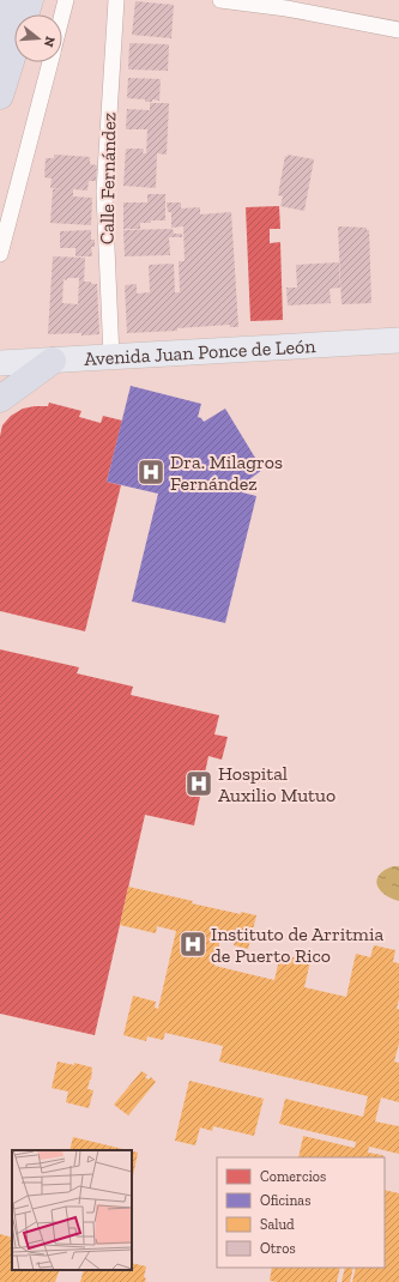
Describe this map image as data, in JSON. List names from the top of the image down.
{
  "streets": {
    "main road": ["Avenida Juan Ponce de León"],
    "street": ["Calle Fernández"]
  },
  "crossings": [
    ["Calle Fernández", "Avenida Juan Ponce de León"]
  ],
  "places": {
    "hospital": ["Dra. Milagros Fernández", "Hospital Auxilio Mutuo", "Instituto de Arritmia de Puerto Rico"]
  },
  "legend": [
    "Comercios",
    "Oficinas",
    "Salud",
    "Otros"
  ],
  "north": "right"
}
